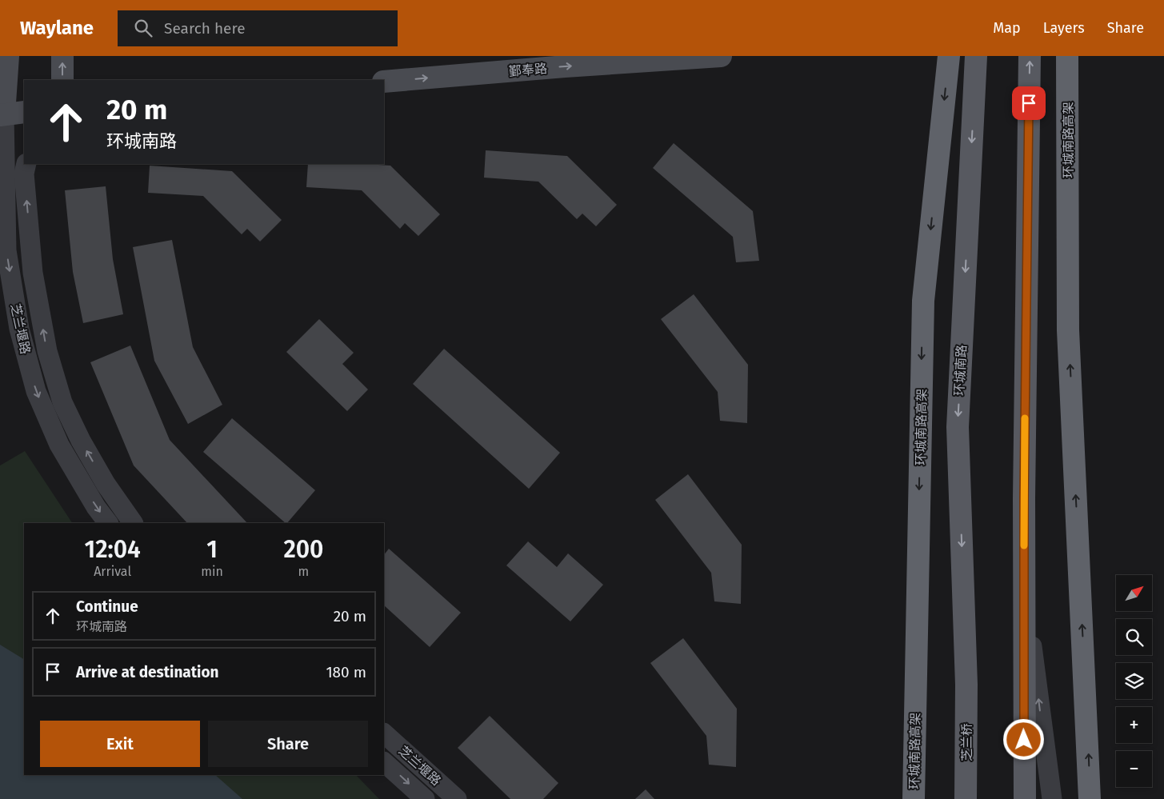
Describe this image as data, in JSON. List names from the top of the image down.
{
  "streets": {
    "highway": ["环城南路高架"],
    "main road": ["鄞奉路", "环城南路", "芝兰桥"],
    "street": ["芝兰堰路"]
  },
  "crossings": [
    ["环城南路", "芝兰桥"]
  ],
  "one_way": ["鄞奉路"],
  "north": "top right",
  "page": {
    "header": "Waylane",
    "search": "Search here",
    "nav": ["Map", "Layers", "Share"],
    "turn": ["20 m", "环城南路"],
    "eta": [
      "12:04",
      "Arrival",
      "1",
      "min",
      "200",
      "m"
    ],
    "map_buttons": ["+", "−"],
    "list": [
      {
        "name": "Continue",
        "note": "环城南路",
        "value": "20 m"
      },
      {
        "name": "Arrive at destination",
        "value": "180 m"
      }
    ],
    "buttons": ["Exit", "Share"]
  }
}
